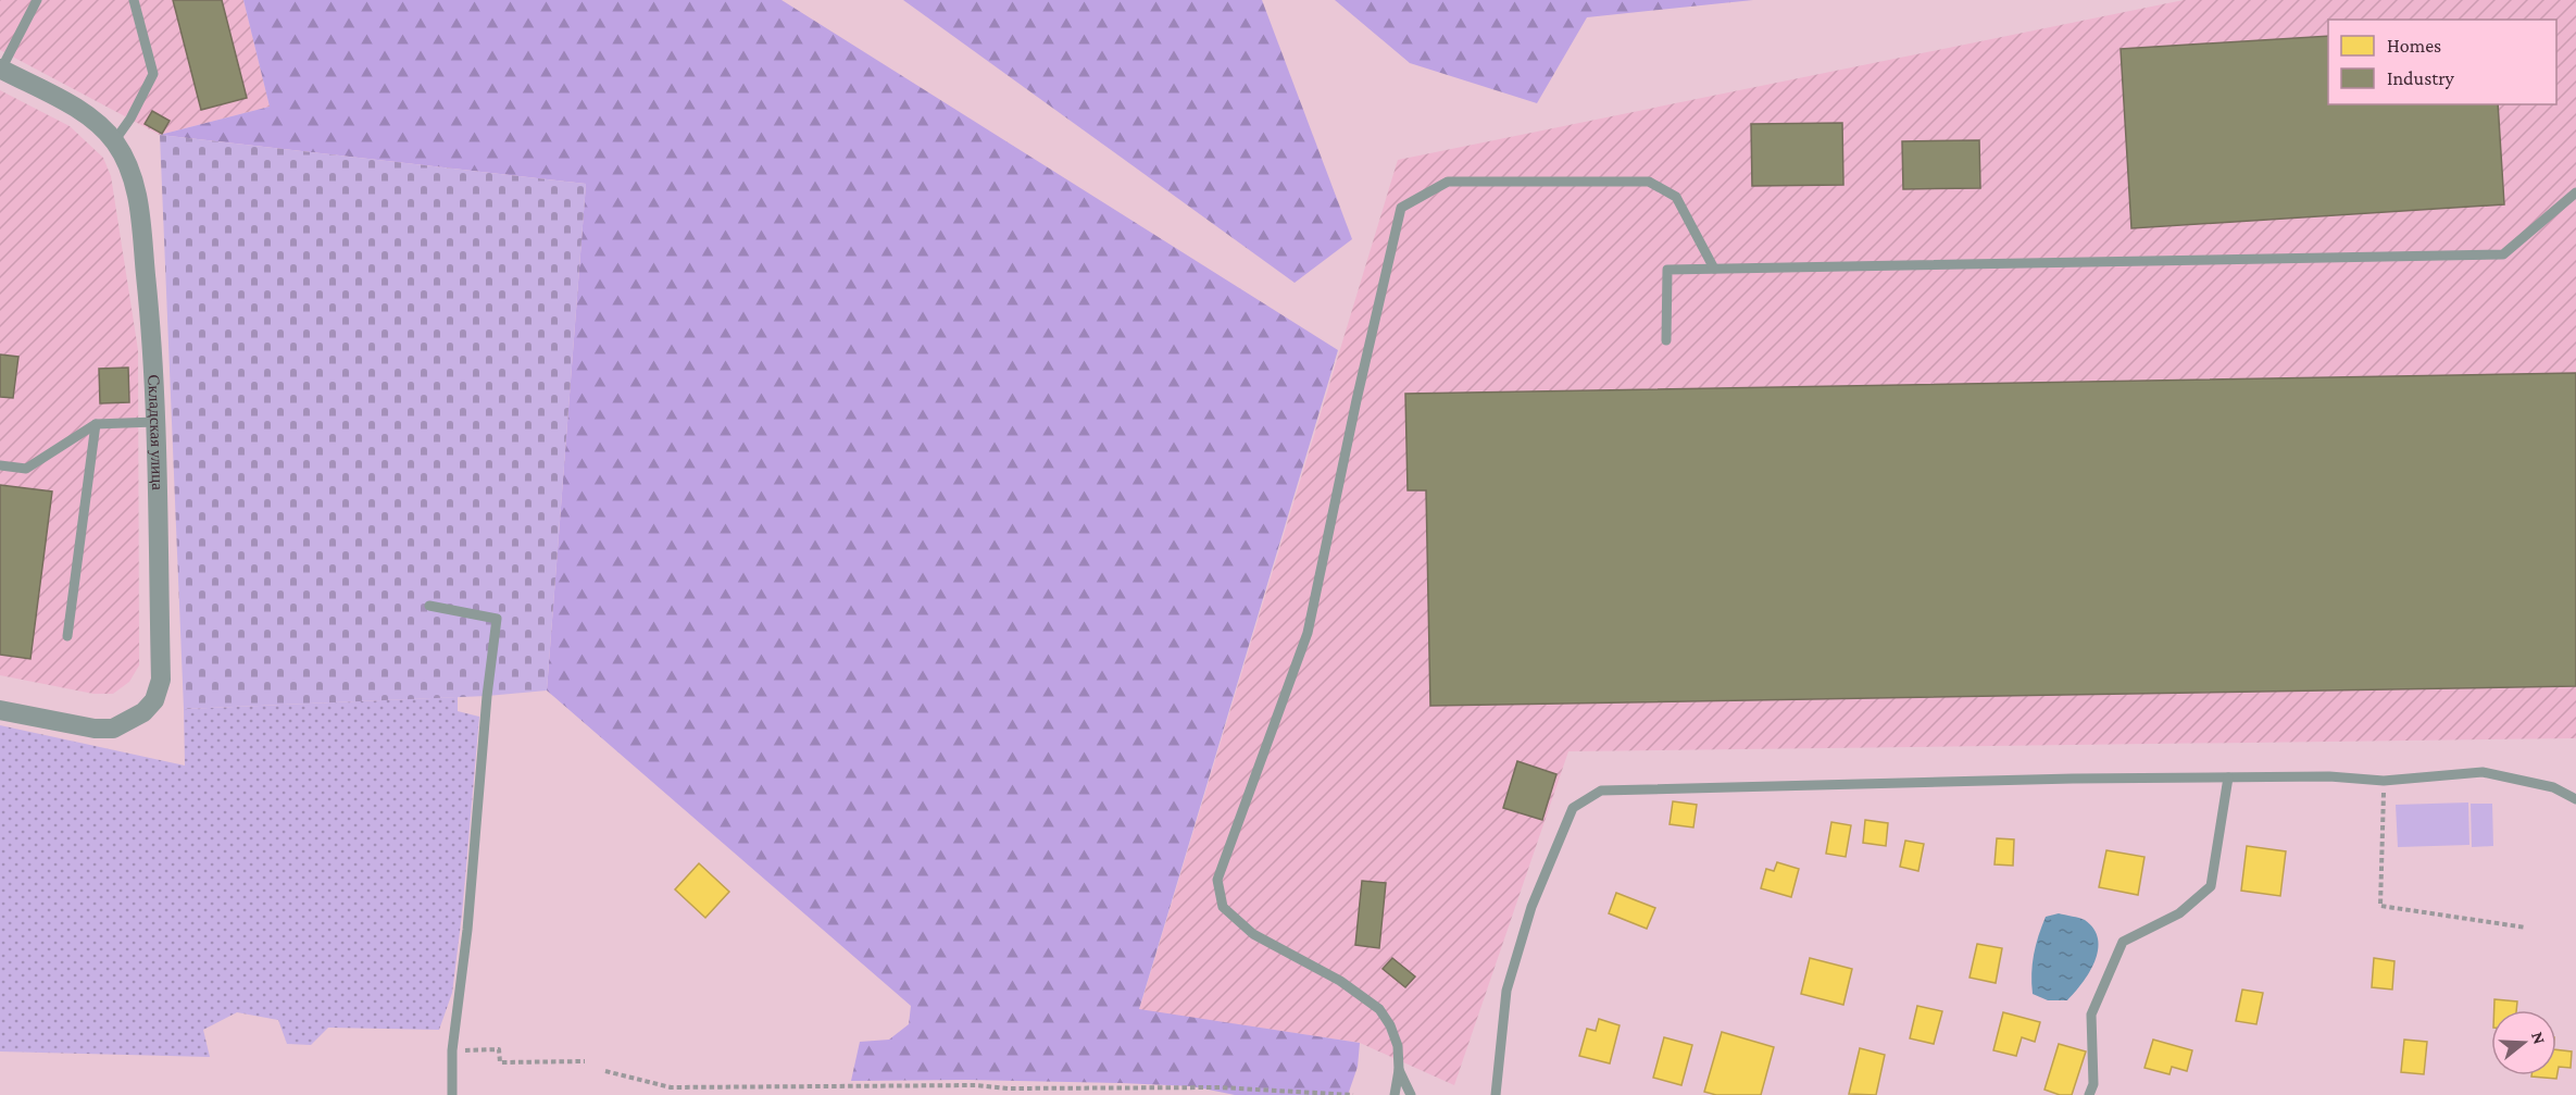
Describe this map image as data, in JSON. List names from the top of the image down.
{
  "streets": {
    "street": ["Складская улица"]
  },
  "legend": ["Homes", "Industry"],
  "north": "right"
}
